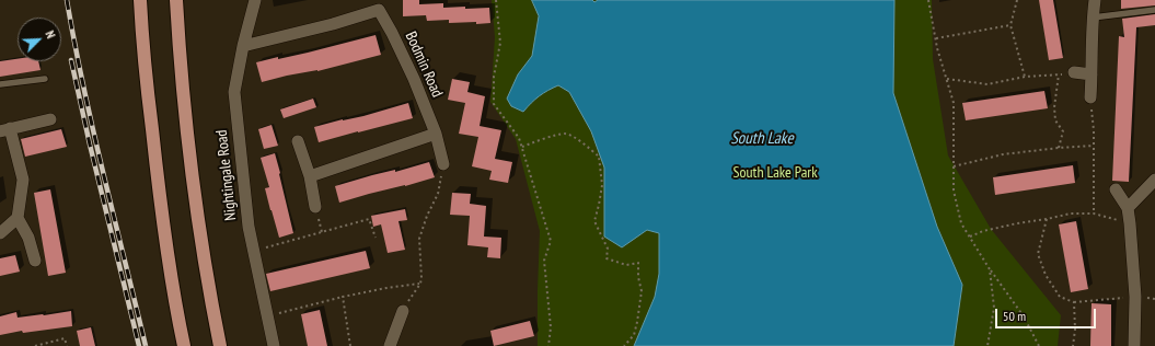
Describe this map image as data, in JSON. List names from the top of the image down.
{
  "streets": {
    "street": ["Bodmin Road", "Nightingale Road"]
  },
  "crossings": [
    ["Bodmin Road", "Nightingale Road"]
  ],
  "water": ["South Lake"],
  "parks": ["South Lake Park"],
  "scale_bar": "50 m",
  "north": "top right"
}
